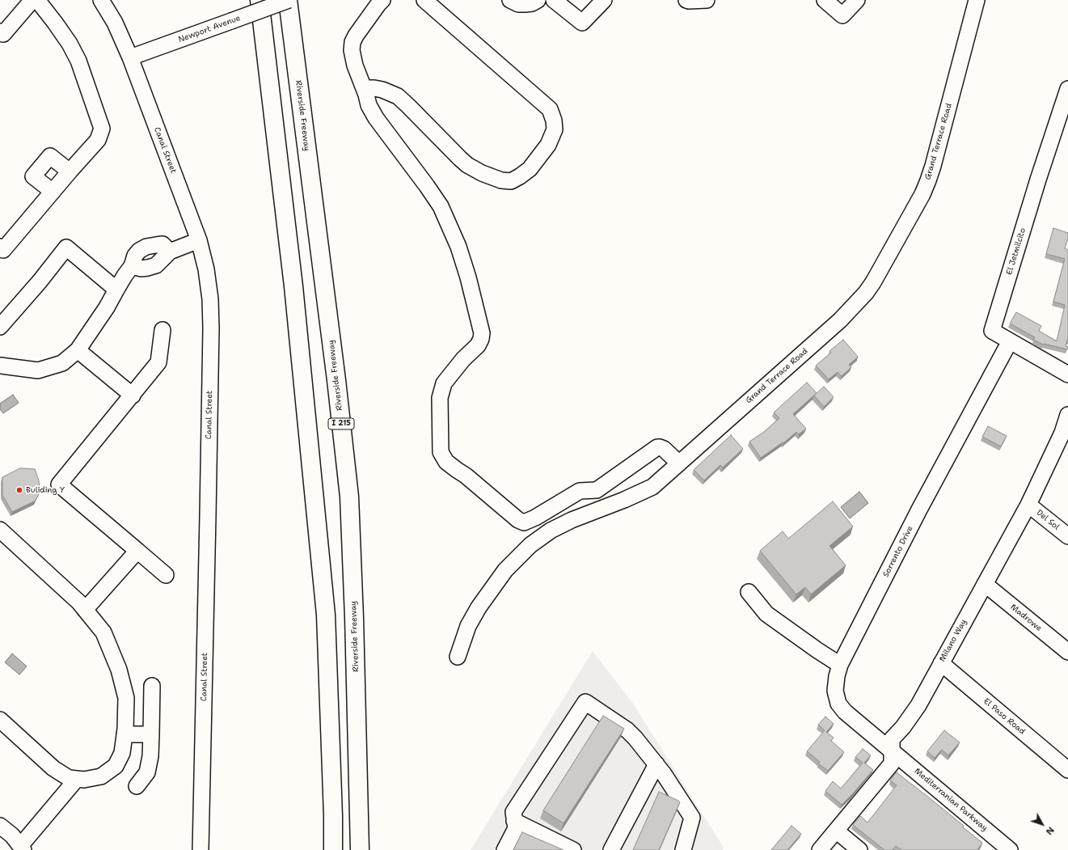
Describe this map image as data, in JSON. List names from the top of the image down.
{
  "streets": {
    "highway": ["Riverside Freeway", "I 215"],
    "street": [
      "Newport Avenue",
      "Grand Terrace Road",
      "Canal Street",
      "El Jetmilcito",
      "Del Sol",
      "Sorrento Drive",
      "Madrowe",
      "Milano Way",
      "El Paso Road",
      "Mediterranian Parkway"
    ]
  },
  "crossings": [
    ["Newport Avenue", "Riverside Freeway"],
    ["Newport Avenue", "Canal Street"],
    ["El Jetmilcito", "Sorrento Drive"],
    ["Del Sol", "Milano Way"],
    ["Sorrento Drive", "Milano Way"],
    ["Sorrento Drive", "Mediterranian Parkway"],
    ["Madrowe", "Milano Way"],
    ["Milano Way", "El Paso Road"],
    ["Milano Way", "Mediterranian Parkway"]
  ],
  "places": ["Buliding Y"],
  "north": "bottom right"
}
